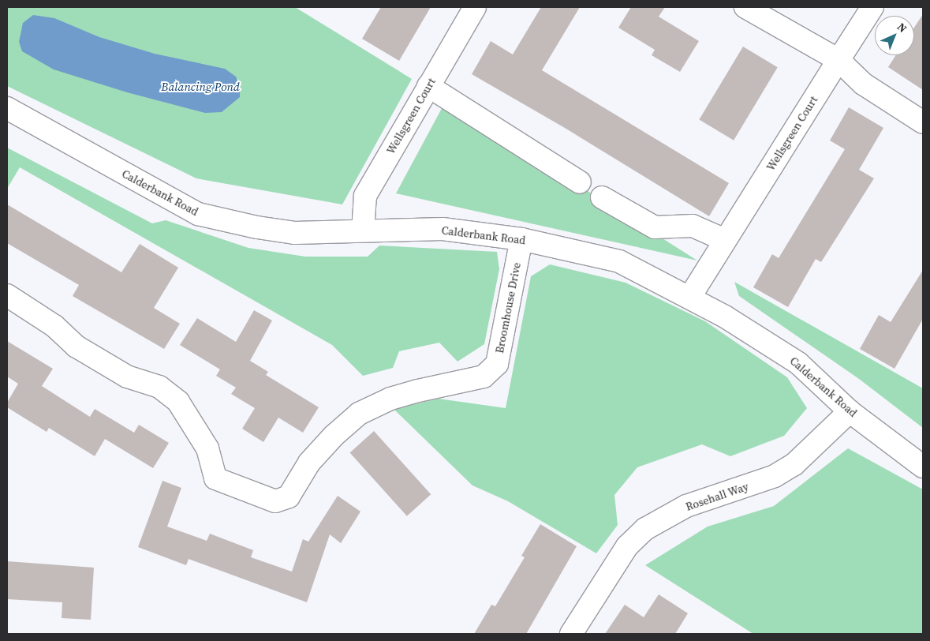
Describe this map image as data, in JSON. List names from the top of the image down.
{
  "streets": {
    "street": [
      "Wellsgreen Court",
      "Calderbank Road",
      "Broomhouse Drive",
      "Rosehall Way"
    ]
  },
  "crossings": [
    ["Wellsgreen Court", "Calderbank Road"],
    ["Calderbank Road", "Broomhouse Drive"],
    ["Calderbank Road", "Rosehall Way"]
  ],
  "water": ["Balancing Pond"],
  "north": "top right"
}
